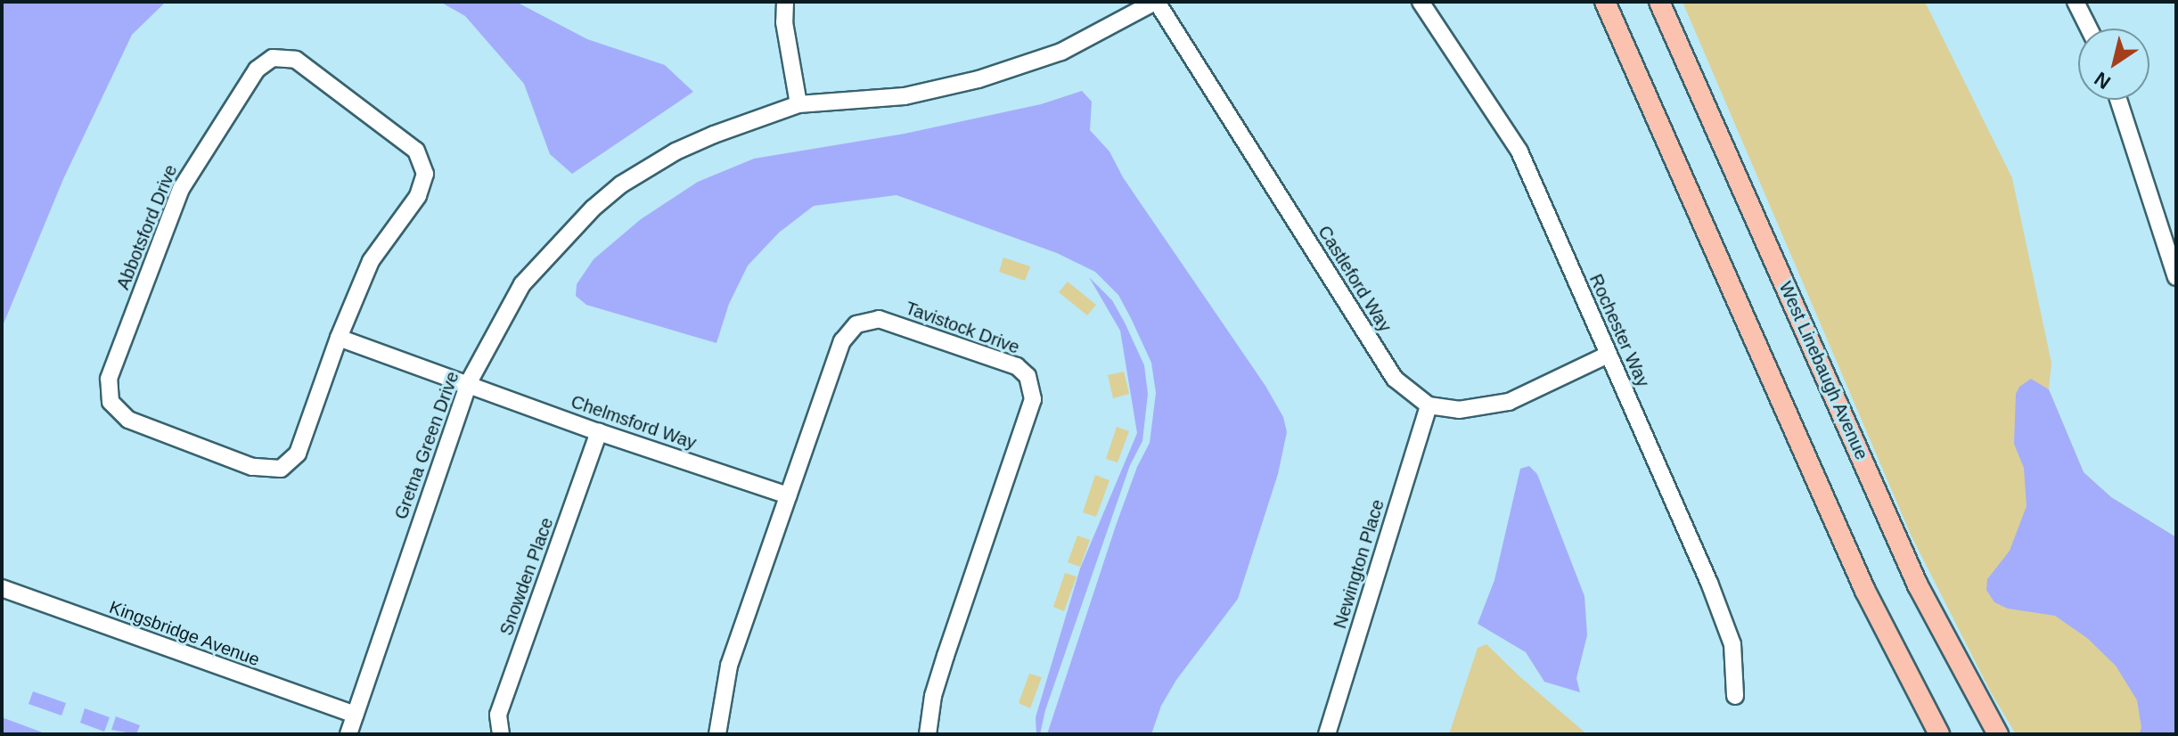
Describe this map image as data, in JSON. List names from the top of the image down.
{
  "streets": {
    "main road": ["West Linebaugh Avenue"],
    "street": [
      "Abbotsford Drive",
      "Castleford Way",
      "Tavistock Drive",
      "Rochester Way",
      "Chelmsford Way",
      "Gretna Green Drive",
      "Newington Place",
      "Snowden Place",
      "Kingsbridge Avenue"
    ]
  },
  "crossings": [
    ["Castleford Way", "Gretna Green Drive"],
    ["Castleford Way", "Newington Place"],
    ["Tavistock Drive", "Chelmsford Way"],
    ["Chelmsford Way", "Gretna Green Drive"],
    ["Chelmsford Way", "Snowden Place"],
    ["Gretna Green Drive", "Kingsbridge Avenue"]
  ],
  "north": "bottom left"
}
